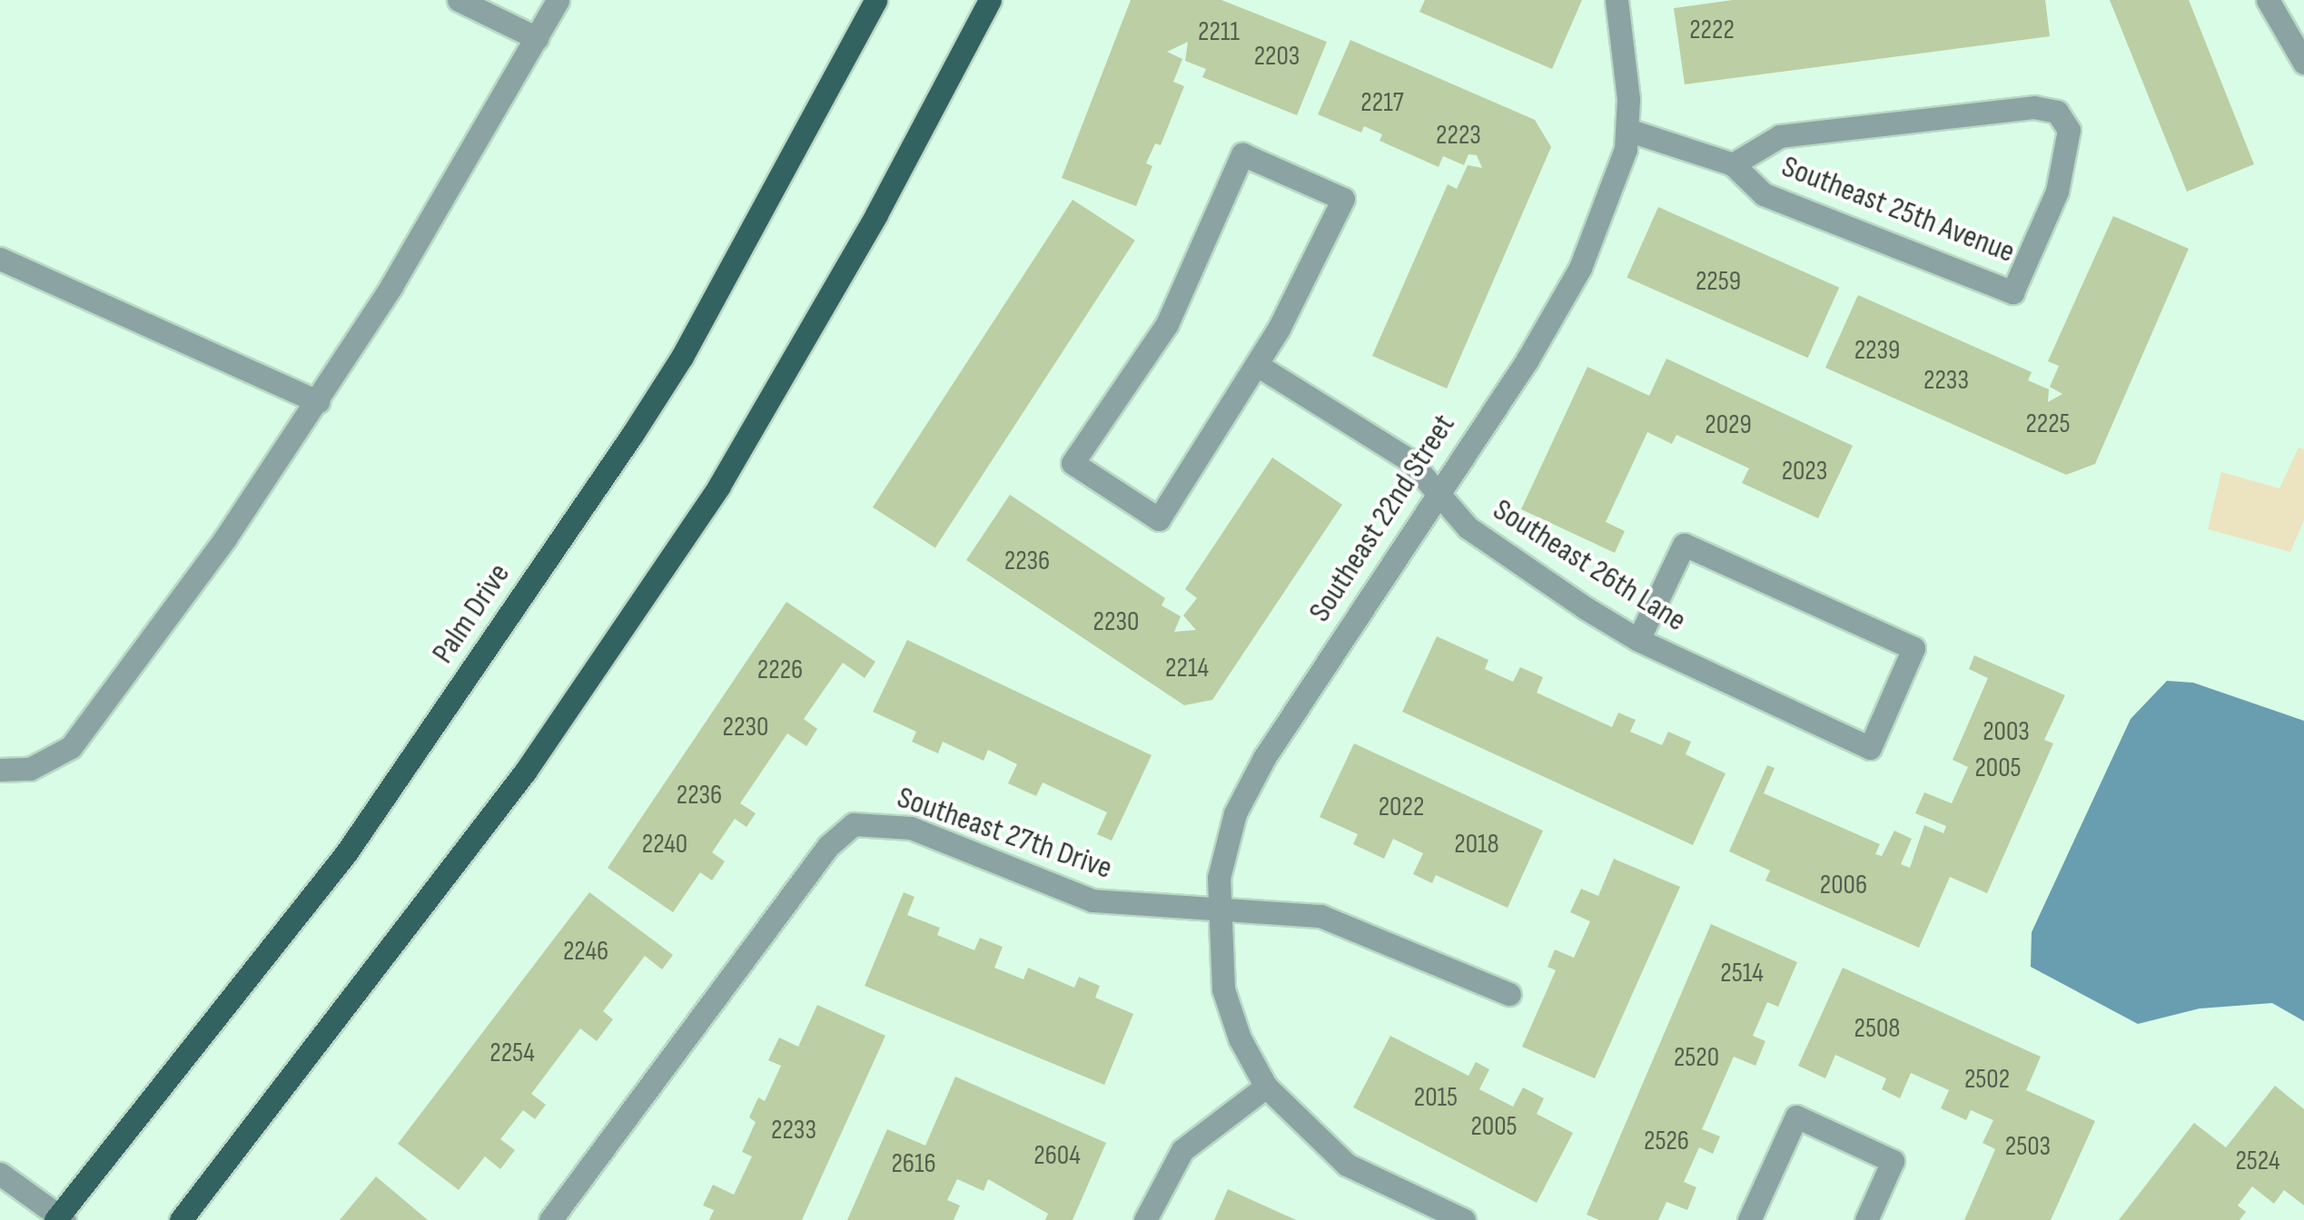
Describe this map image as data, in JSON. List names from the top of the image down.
{
  "streets": {
    "main road": ["Palm Drive"],
    "street": [
      "Southeast 25th Avenue",
      "Southeast 22nd Street",
      "Southeast 26th Lane",
      "Southeast 27th Drive"
    ]
  },
  "crossings": [
    ["Southeast 25th Avenue", "Southeast 22nd Street"],
    ["Southeast 22nd Street", "Southeast 26th Lane"],
    ["Southeast 22nd Street", "Southeast 27th Drive"]
  ],
  "house_numbers": [
    "2222",
    "2211",
    "2203",
    "2217",
    "2223",
    "2259",
    "2239",
    "2233",
    "2225",
    "2029",
    "2023",
    "2236",
    "2230",
    "2214",
    "2226",
    "2230",
    "2003",
    "2005",
    "2236",
    "2022",
    "2240",
    "2018",
    "2006",
    "2246",
    "2514",
    "2508",
    "2254",
    "2520",
    "2502",
    "2015",
    "2005",
    "2233",
    "2526",
    "2503",
    "2604",
    "2524",
    "2616"
  ]
}
